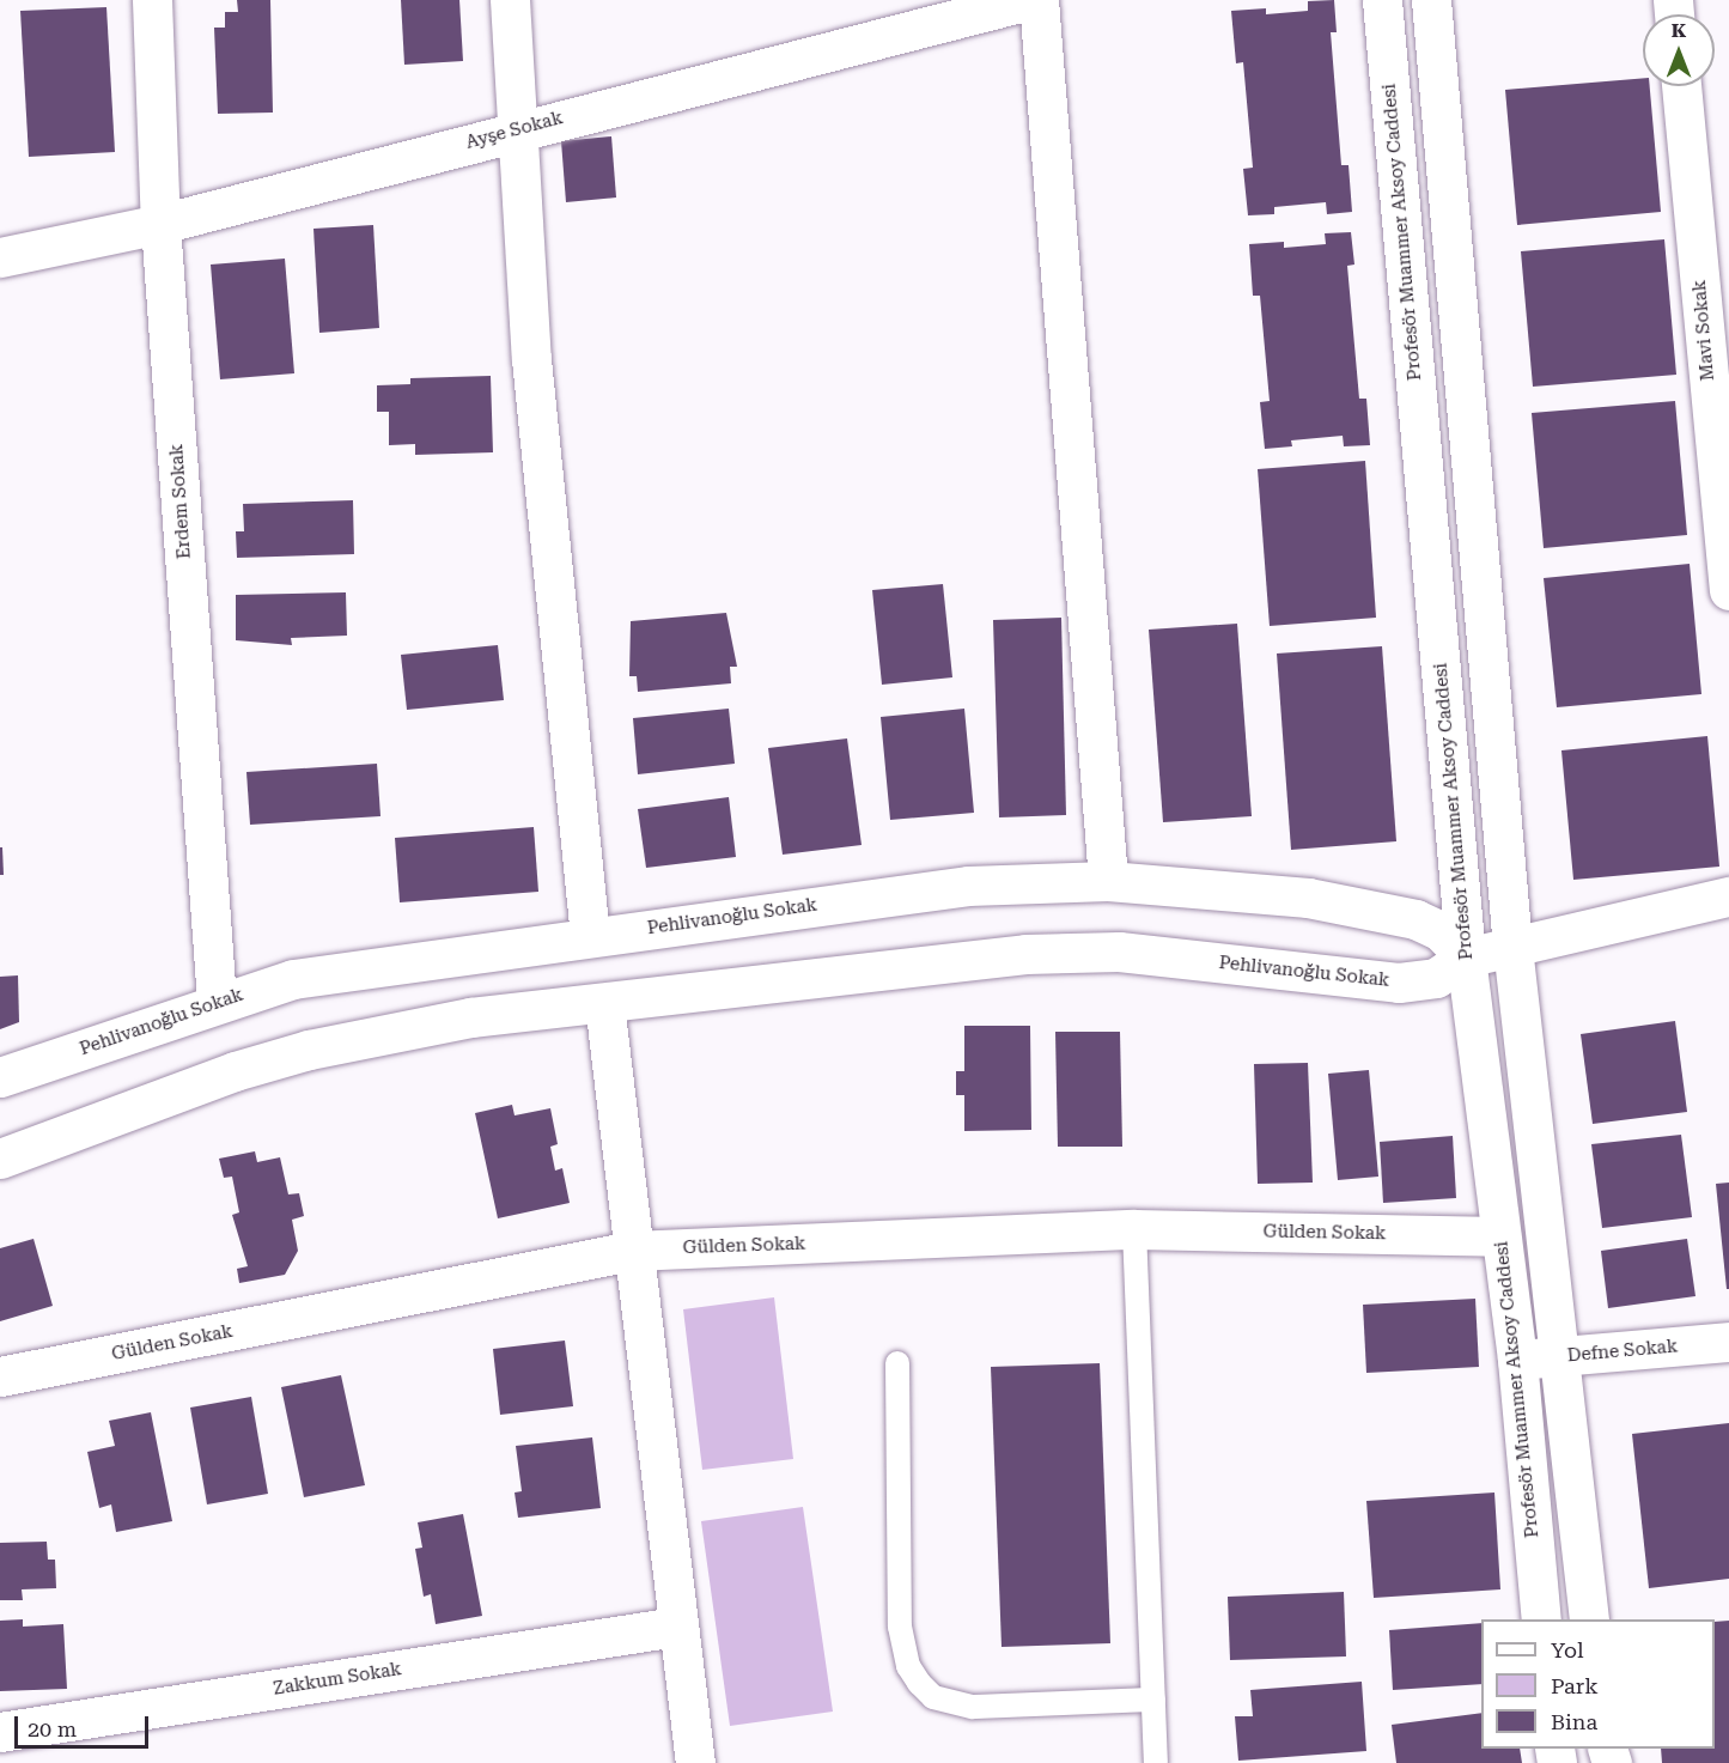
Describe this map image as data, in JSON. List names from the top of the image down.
{
  "streets": {
    "street": [
      "Ayşe Sokak",
      "Profesör Muammer Aksoy Caddesi",
      "Mavi Sokak",
      "Erdem Sokak",
      "Pehlivanoğlu Sokak",
      "Gülden Sokak",
      "Defne Sokak",
      "Zakkum Sokak"
    ]
  },
  "crossings": [
    ["Ayşe Sokak", "Erdem Sokak"],
    ["Profesör Muammer Aksoy Caddesi", "Pehlivanoğlu Sokak"],
    ["Profesör Muammer Aksoy Caddesi", "Gülden Sokak"],
    ["Profesör Muammer Aksoy Caddesi", "Defne Sokak"],
    ["Erdem Sokak", "Pehlivanoğlu Sokak"]
  ],
  "legend": ["Yol", "Park", "Bina"],
  "scale_bar": "20 m",
  "north": "top"
}
